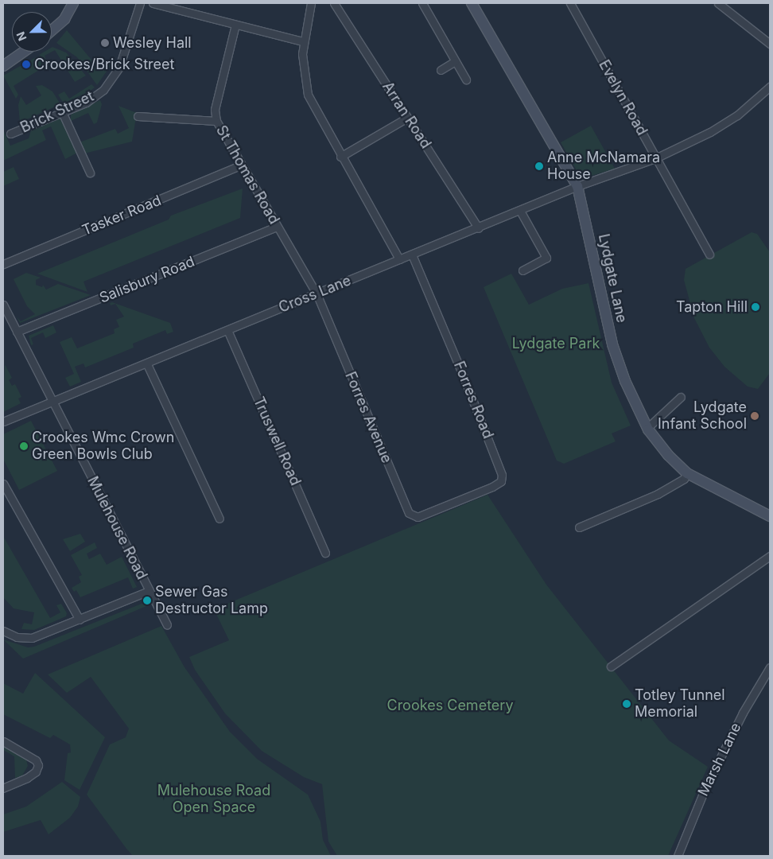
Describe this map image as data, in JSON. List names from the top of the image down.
{
  "streets": {
    "street": [
      "Evelyn Road",
      "Brick Street",
      "Arran Road",
      "St Thomas Road",
      "Tasker Road",
      "Lydgate Lane",
      "Salisbury Road",
      "Cross Lane",
      "Forres Road",
      "Forres Avenue",
      "Truswell Road",
      "Mulehouse Road",
      "Marsh Lane"
    ]
  },
  "crossings": [
    ["Evelyn Road", "Cross Lane"],
    ["Arran Road", "Cross Lane"],
    ["St Thomas Road", "Tasker Road"],
    ["St Thomas Road", "Salisbury Road"],
    ["St Thomas Road", "Cross Lane"],
    ["St Thomas Road", "Forres Avenue"],
    ["Lydgate Lane", "Cross Lane"],
    ["Salisbury Road", "Mulehouse Road"],
    ["Cross Lane", "Forres Road"],
    ["Cross Lane", "Forres Avenue"],
    ["Cross Lane", "Truswell Road"],
    ["Cross Lane", "Mulehouse Road"],
    ["Forres Road", "Forres Avenue"]
  ],
  "parks": ["Lydgate Park", "Crookes Cemetery", "Mulehouse Road Open Space"],
  "places": [
    "Wesley Hall",
    "Crookes/Brick Street",
    "Anne McNamara House",
    "Tapton Hill",
    "Lydgate Infant School",
    "Crookes Wmc Crown Green Bowls Club",
    "Sewer Gas Destructor Lamp",
    "Totley Tunnel Memorial"
  ],
  "north": "bottom left"
}
